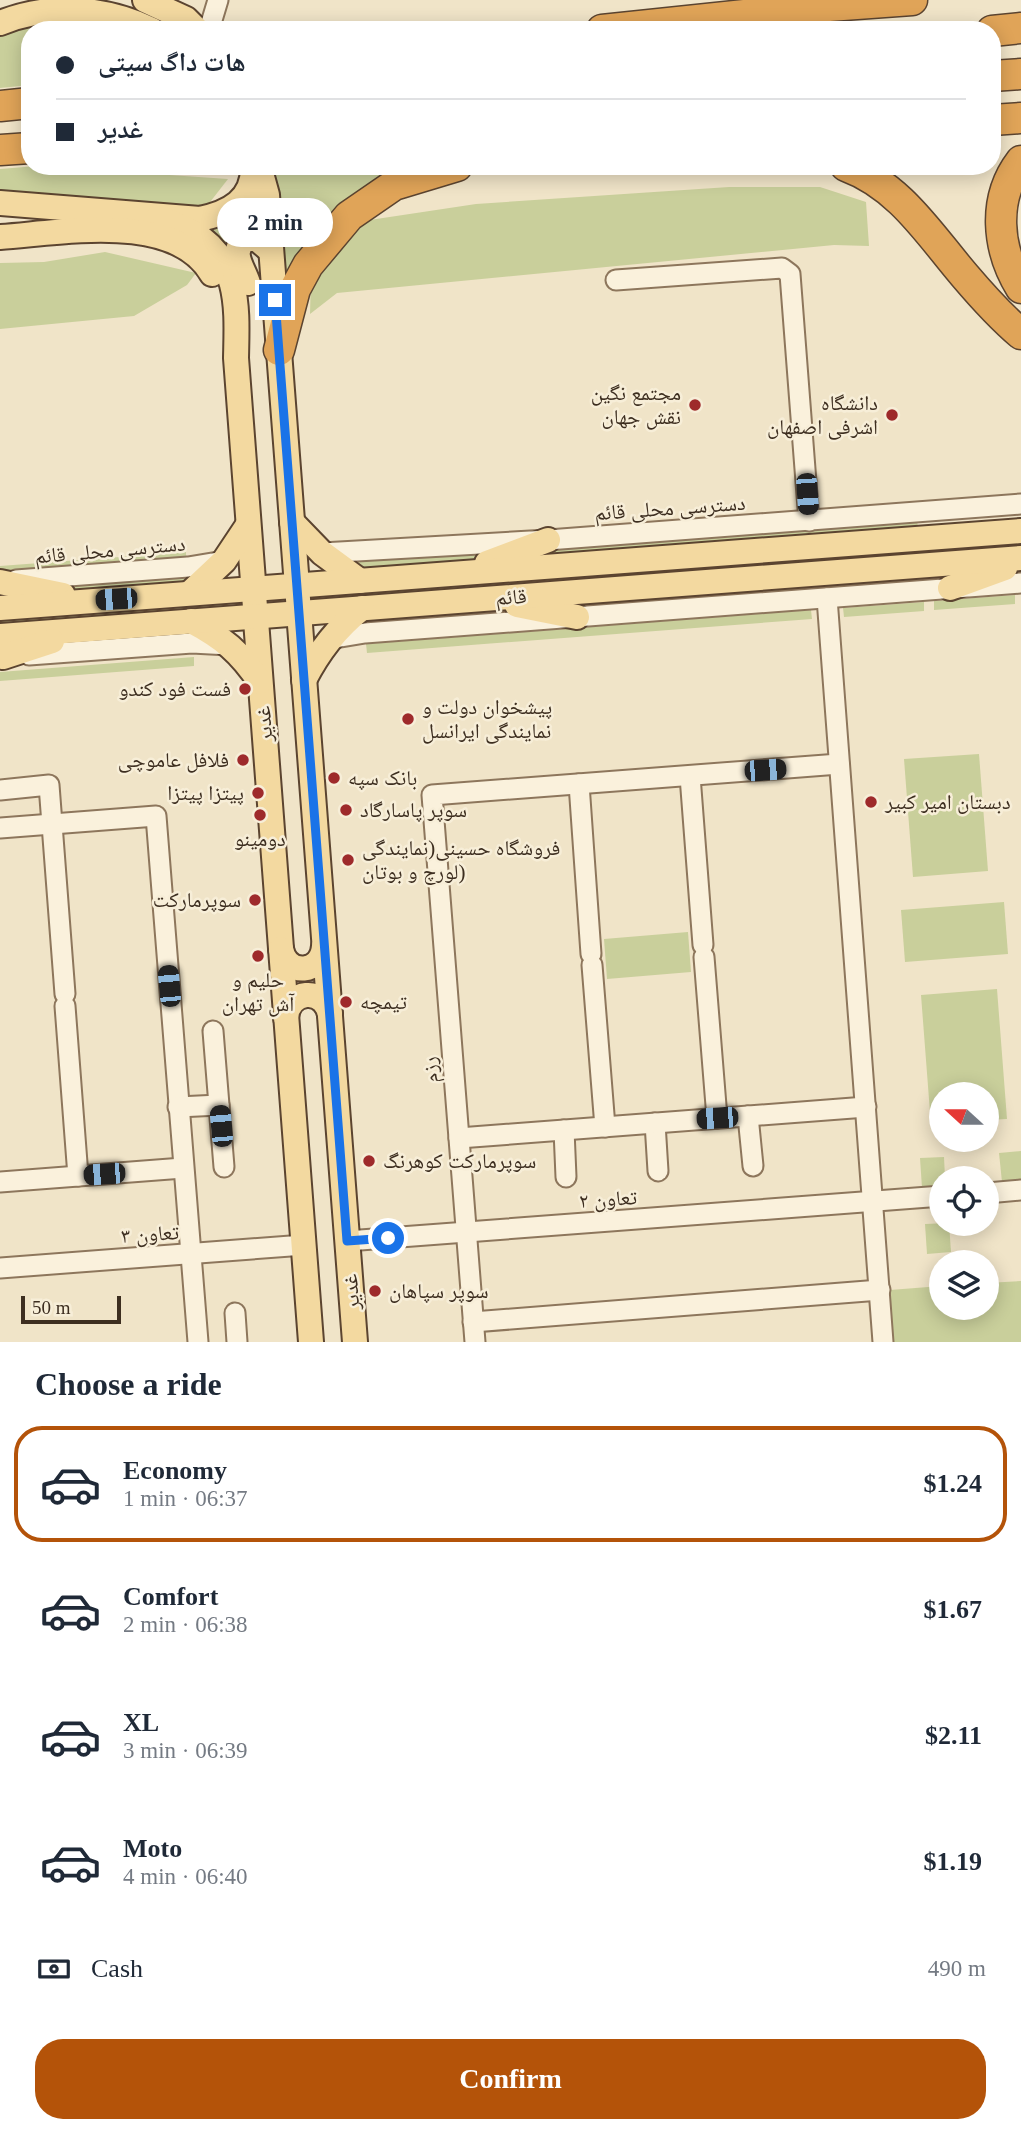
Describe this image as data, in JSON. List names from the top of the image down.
{
  "streets": {
    "main road": ["قائم", "غدیر"],
    "street": [
      "دسترسی محلی قائم",
      "رزم",
      "تعاون ۲",
      "تعاون ۳"
    ]
  },
  "crossings": [
    ["قائم", "غدیر"],
    ["غدیر", "تعاون ۲"],
    ["غدیر", "تعاون ۳"],
    ["رزم", "تعاون ۲"]
  ],
  "places": [
    "مجتمع نگین نقش جهان",
    "دانشگاه اشرفی اصفهان",
    "فست فود کندو",
    "پیشخوان دولت و نمایندگی ایرانسل",
    "فلافل عاموچی",
    "بانک سپه",
    "پیتزا پیتزا",
    "دبستان امیر کبیر",
    "سوپر پاسارگاد",
    "دومینو",
    "فروشگاه حسینی(نمایندگی لورچ و بوتان)",
    "سوپرمارکت",
    "حلیم و آش تهران",
    "تیمچه",
    "سوپرمارکت کوهرنگ",
    "سوپر سپاهان"
  ],
  "scale_bar": "50 m",
  "north": "left",
  "page": {
    "banner": ["هات داگ سیتی", "غدیر"],
    "bubble": "2 min",
    "scale": "50 m",
    "heading": "Choose a ride",
    "list": [
      {
        "name": "Economy",
        "note": "1 min · 06:37",
        "value": "$1.24"
      },
      {
        "name": "Comfort",
        "note": "2 min · 06:38",
        "value": "$1.67"
      },
      {
        "name": "XL",
        "note": "3 min · 06:39",
        "value": "$2.11"
      },
      {
        "name": "Moto",
        "note": "4 min · 06:40",
        "value": "$1.19"
      }
    ],
    "pay": ["Cash", "490 m"],
    "buttons": "Confirm"
  }
}
